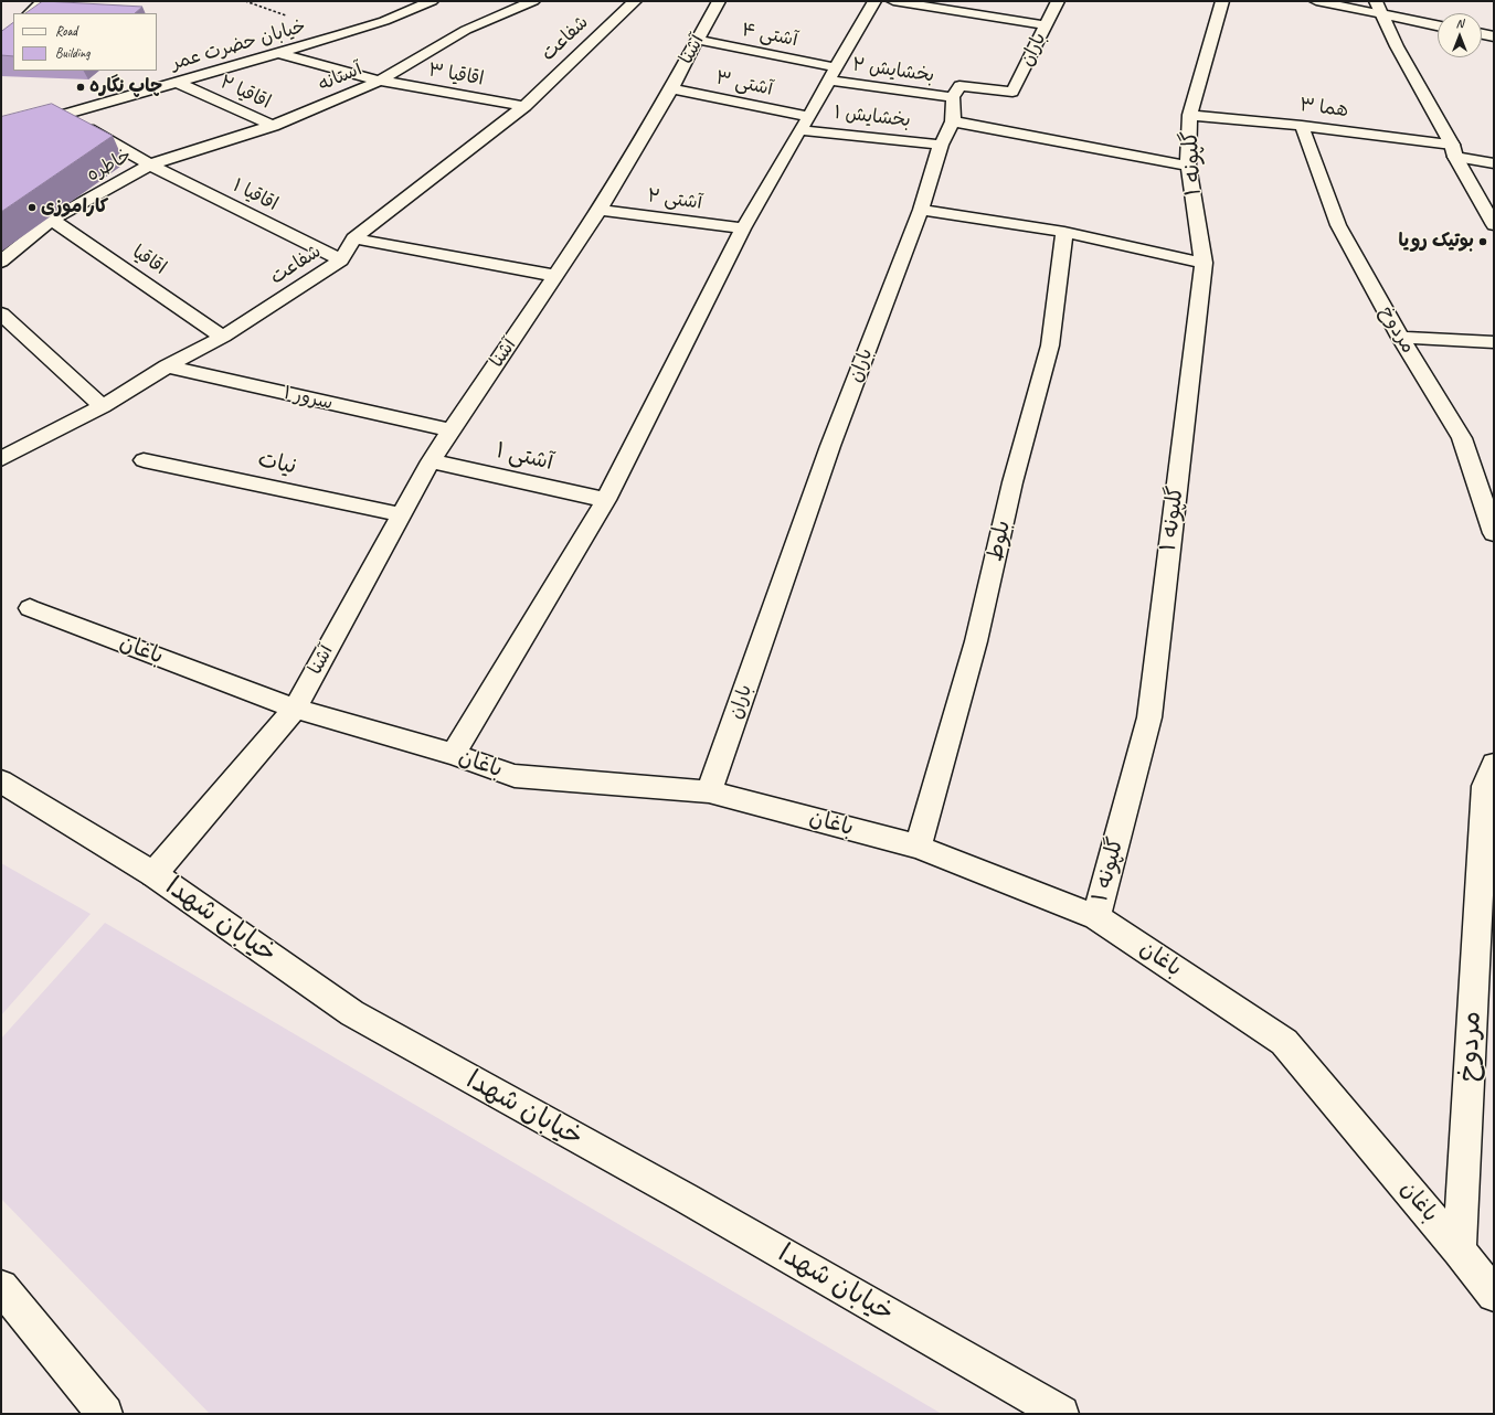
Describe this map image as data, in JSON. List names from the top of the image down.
{
  "streets": {
    "street": [
      "آشتی ۴",
      "شفاعت",
      "خیابان حضرت عمر",
      "آشنا",
      "باران",
      "بخشایش ۲",
      "اقاقیا ۳",
      "آستانه",
      "آشتی ۳",
      "اقاقیا ۲",
      "هما ۳",
      "بخشایش ۱",
      "گلپونه ۱",
      "خاطره",
      "اقاقیا ۱",
      "آشتی ۲",
      "اقاقیا",
      "مردوخ",
      "سرور ۱",
      "آشتی ۱",
      "نیات",
      "بلوط",
      "باغان",
      "خیابان شهدا"
    ]
  },
  "crossings": [
    ["آشتی ۴", "آشنا"],
    ["آشتی ۴", "بخشایش ۲"],
    ["شفاعت", "اقاقیا ۳"],
    ["شفاعت", "اقاقیا ۱"],
    ["شفاعت", "اقاقیا"],
    ["شفاعت", "سرور ۱"],
    ["خیابان حضرت عمر", "اقاقیا ۳"],
    ["خیابان حضرت عمر", "اقاقیا ۲"],
    ["خیابان حضرت عمر", "اقاقیا ۱"],
    ["آشنا", "آشتی ۳"],
    ["آشنا", "آشتی ۲"],
    ["آشنا", "سرور ۱"],
    ["آشنا", "آشتی ۱"],
    ["آشنا", "نیات"],
    ["آشنا", "باغان"],
    ["آشنا", "خیابان شهدا"],
    ["باران", "بخشایش ۲"],
    ["باران", "بخشایش ۱"],
    ["باران", "باغان"],
    ["اقاقیا ۳", "آستانه"],
    ["آستانه", "اقاقیا ۲"],
    ["آستانه", "خاطره"],
    ["آستانه", "اقاقیا ۱"],
    ["آشتی ۳", "بخشایش ۱"],
    ["هما ۳", "گلپونه ۱"],
    ["هما ۳", "مردوخ"],
    ["گلپونه ۱", "باغان"],
    ["خاطره", "اقاقیا ۱"],
    ["خاطره", "اقاقیا"],
    ["مردوخ", "باغان"],
    ["بلوط", "باغان"]
  ],
  "places": ["چاپ نگاره", "کاراموزی", "بوتیک رویا"],
  "legend": ["Road", "Building"],
  "north": "top"
}
